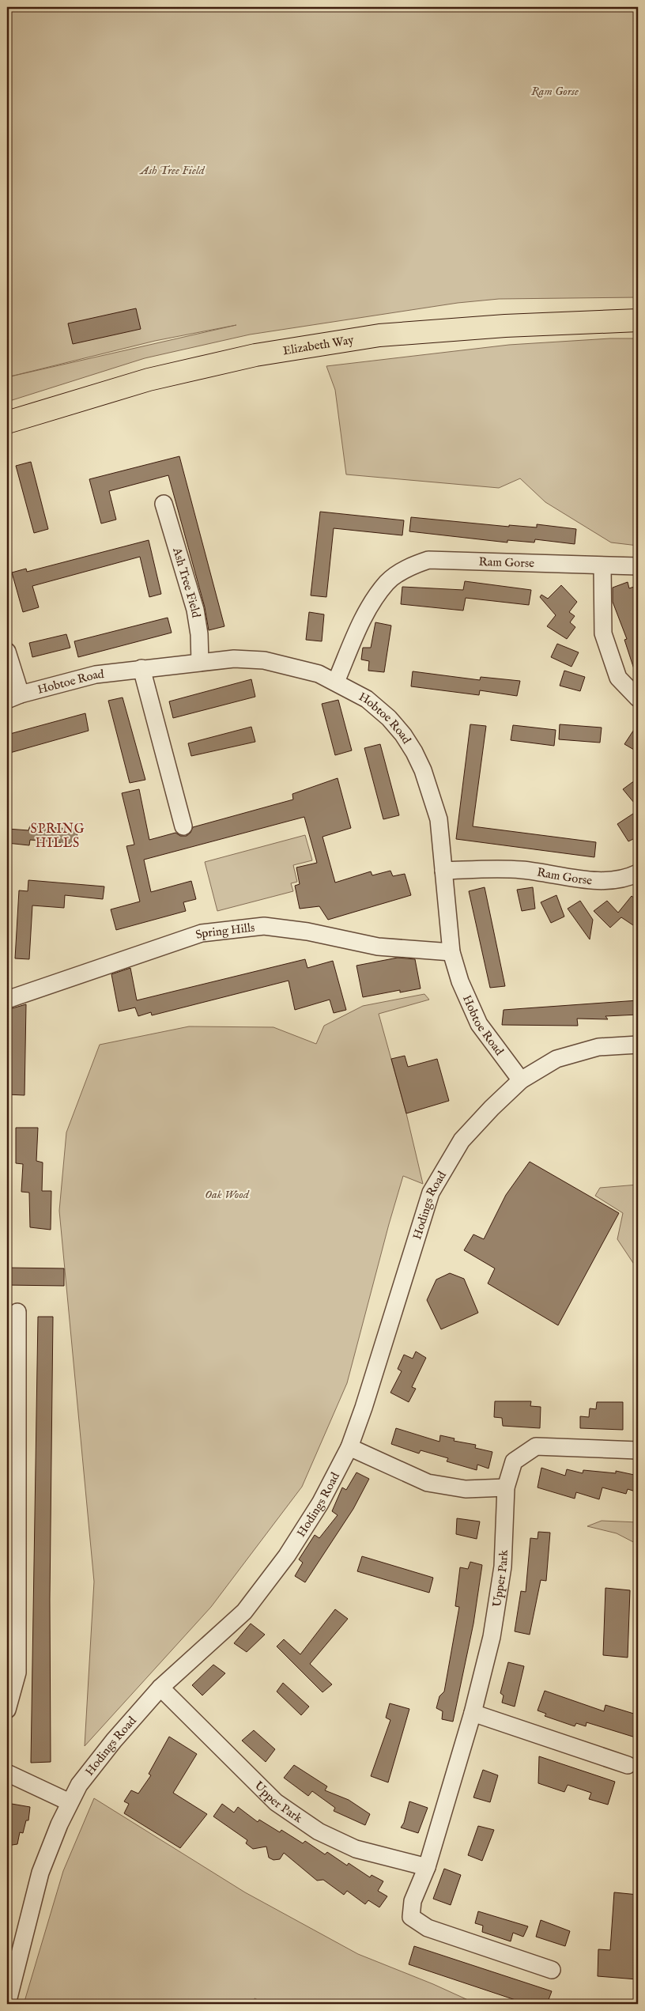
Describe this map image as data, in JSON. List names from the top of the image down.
{
  "streets": {
    "main road": ["Elizabeth Way"],
    "street": [
      "Ram Gorse",
      "Ash Tree Field",
      "Hobtoe Road",
      "Spring Hills",
      "Hodings Road",
      "Upper Park"
    ]
  },
  "crossings": [
    ["Ram Gorse", "Hobtoe Road"],
    ["Ash Tree Field", "Hobtoe Road"],
    ["Hobtoe Road", "Spring Hills"],
    ["Hobtoe Road", "Hodings Road"],
    ["Hodings Road", "Upper Park"]
  ],
  "districts": ["SPRING HILLS"],
  "parks": ["Ram Gorse", "Ash Tree Field", "Oak Wood"]
}
